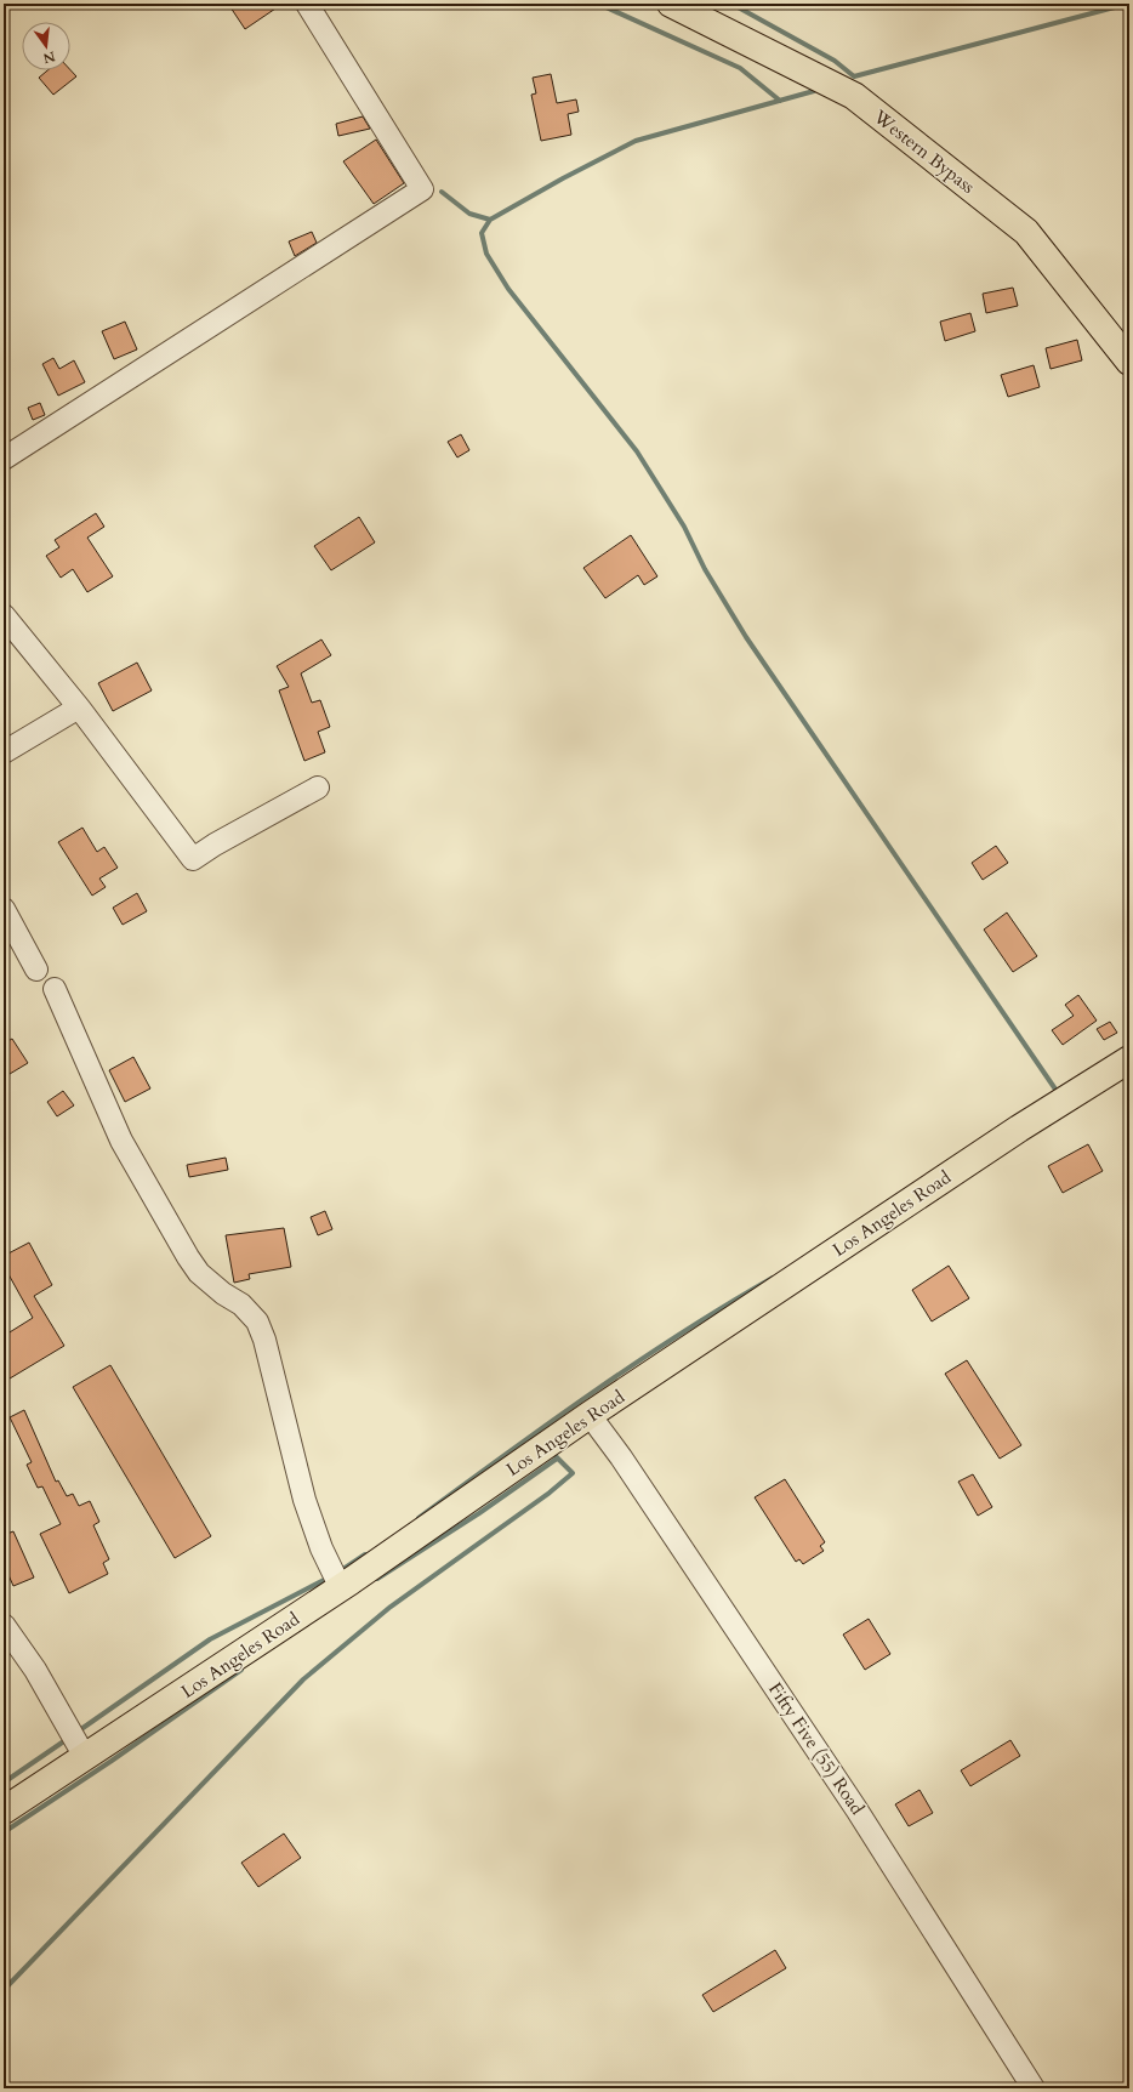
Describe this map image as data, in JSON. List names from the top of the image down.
{
  "streets": {
    "main road": ["Western Bypass", "Los Angeles Road"],
    "street": ["Fifty Five (55) Road"]
  },
  "crossings": [
    ["Los Angeles Road", "Fifty Five (55) Road"]
  ],
  "north": "bottom"
}
